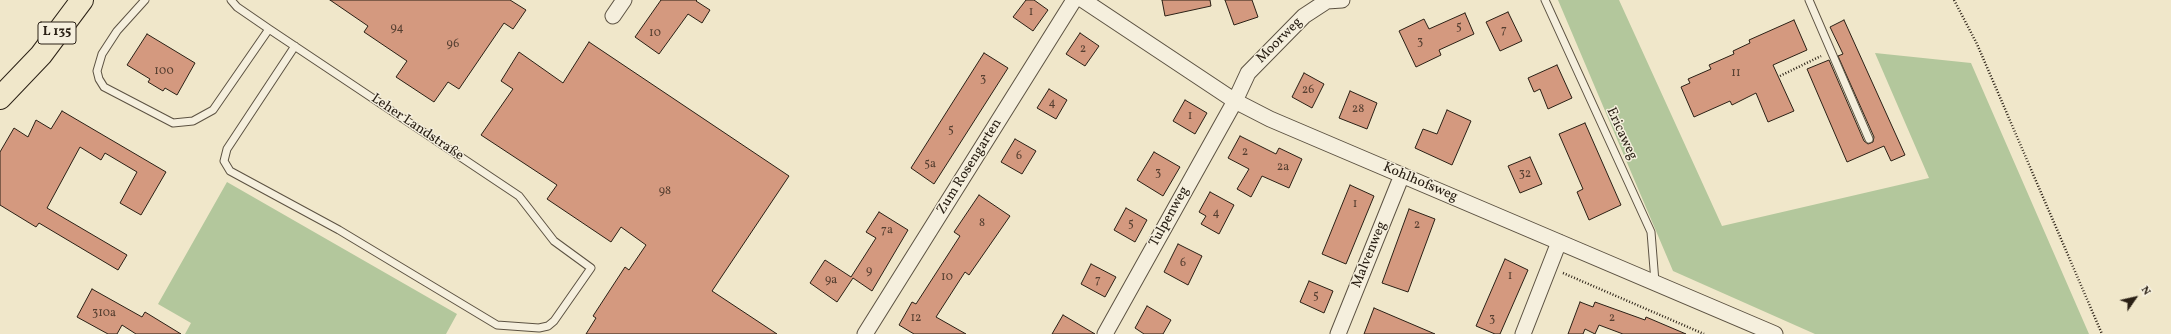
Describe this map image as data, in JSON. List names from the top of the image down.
{
  "streets": {
    "main road": ["L 135"],
    "street": [
      "Moorweg",
      "Zum Rosengarten",
      "Kohlhofsweg",
      "Tulpenweg",
      "Malvenweg"
    ],
    "lane": ["Leher Landstraße", "Ericaweg"]
  },
  "crossings": [
    ["Moorweg", "Kohlhofsweg"],
    ["Moorweg", "Tulpenweg"],
    ["Ericaweg", "Kohlhofsweg"],
    ["Kohlhofsweg", "Tulpenweg"],
    ["Kohlhofsweg", "Malvenweg"]
  ],
  "house_numbers": [
    "1",
    "5",
    "94",
    "7",
    "10",
    "3",
    "96",
    "2",
    "100",
    "11",
    "3",
    "26",
    "4",
    "28",
    "1",
    "5",
    "2",
    "6",
    "5a",
    "2a",
    "3",
    "32",
    "98",
    "1",
    "4",
    "8",
    "5",
    "2",
    "7a",
    "6",
    "9",
    "1",
    "10",
    "9a",
    "7",
    "5",
    "310a",
    "12",
    "2",
    "3"
  ],
  "north": "top right"
}
